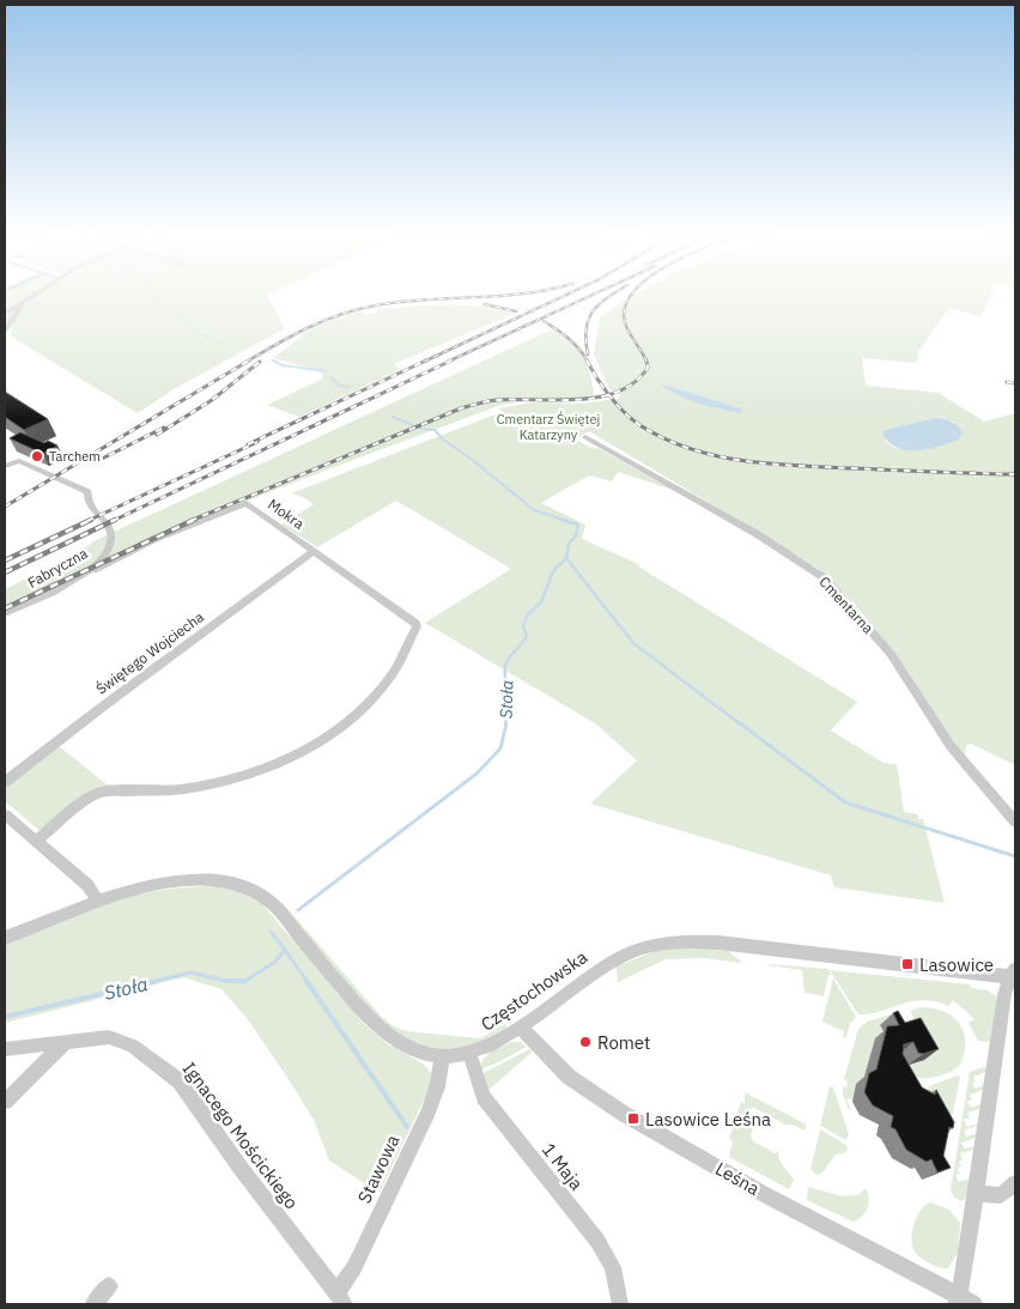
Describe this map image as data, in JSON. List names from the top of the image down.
{
  "streets": {
    "street": [
      "Mokra",
      "Fabryczna",
      "Cmentarna",
      "Świętego Wojciecha",
      "Częstochowska",
      "Ignacego Mościckiego",
      "1 Maja",
      "Stawowa",
      "Leśna"
    ]
  },
  "crossings": [
    ["Mokra", "Fabryczna"],
    ["Mokra", "Świętego Wojciecha"],
    ["Częstochowska", "1 Maja"],
    ["Częstochowska", "Stawowa"],
    ["Częstochowska", "Leśna"],
    ["Ignacego Mościckiego", "Stawowa"]
  ],
  "water": ["Stoła"],
  "parks": ["Cmentarz Świętej Katarzyny"],
  "places": {
    "other": ["Tarchem", "Romet"],
    "transit": ["Lasowice", "Lasowice Leśna"]
  }
}
